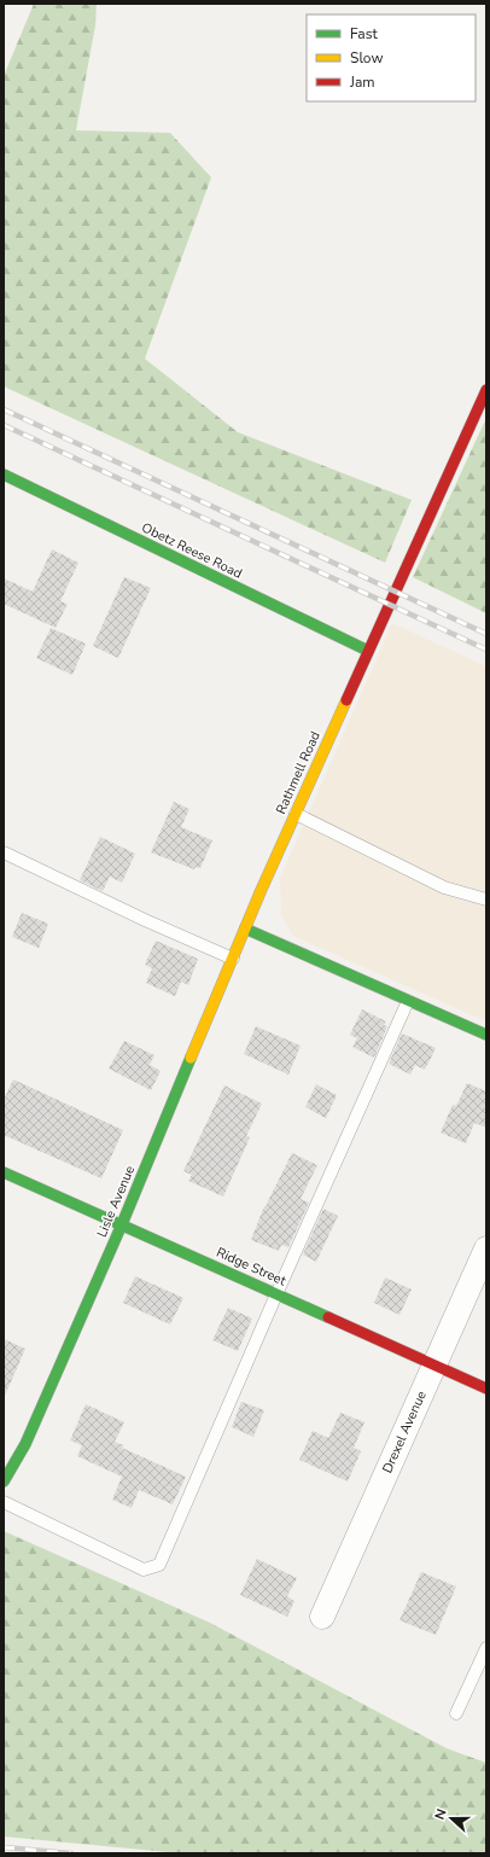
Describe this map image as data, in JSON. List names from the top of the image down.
{
  "streets": {
    "street": [
      "Obetz Reese Road",
      "Rathmell Road",
      "Lisle Avenue",
      "Ridge Street",
      "Drexel Avenue"
    ]
  },
  "crossings": [
    ["Obetz Reese Road", "Rathmell Road"],
    ["Rathmell Road", "Lisle Avenue"],
    ["Lisle Avenue", "Ridge Street"],
    ["Ridge Street", "Drexel Avenue"]
  ],
  "legend": ["Fast", "Slow", "Jam"],
  "north": "left"
}
